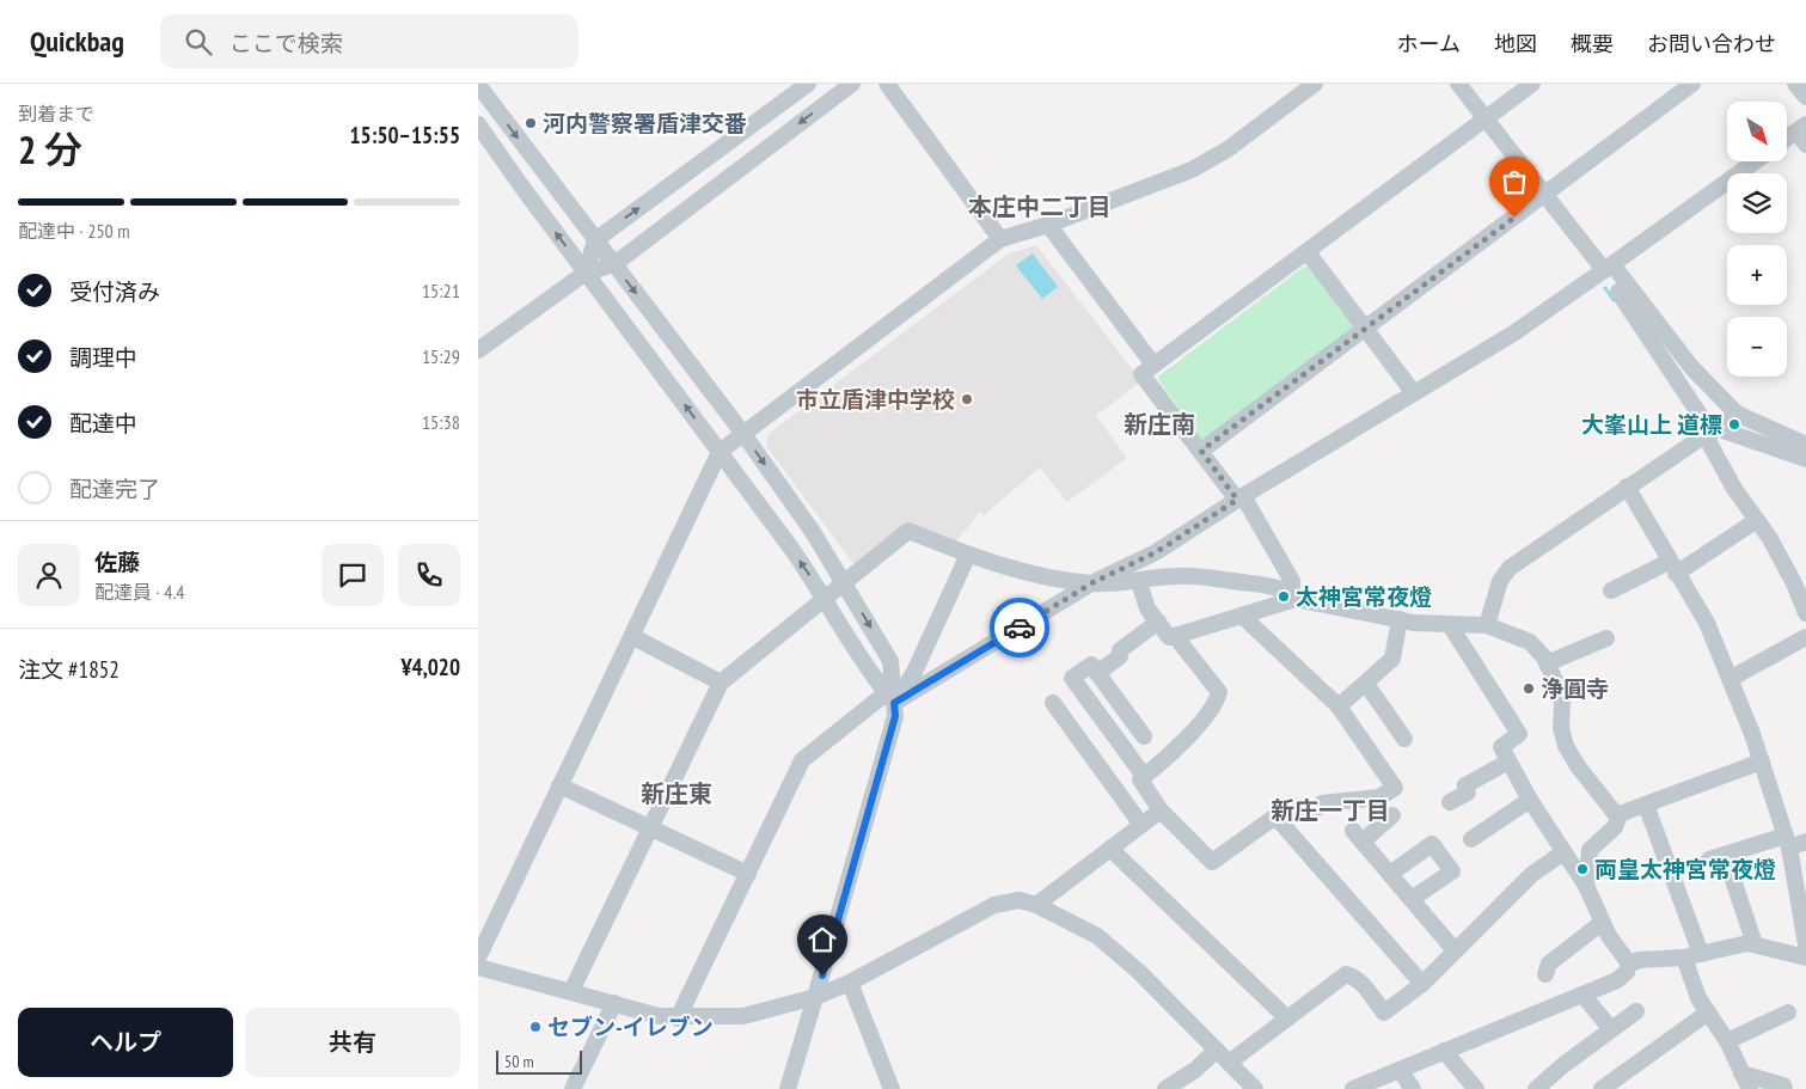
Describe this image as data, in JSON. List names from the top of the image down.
{
  "districts": [
    "本庄中二丁目",
    "新庄南",
    "新庄東",
    "新庄一丁目"
  ],
  "places": [
    "河内警察署盾津交番",
    "市立盾津中学校",
    "大峯山上 道標",
    "太神宮常夜燈",
    "浄圓寺",
    "両皇太神宮常夜燈",
    "セブン-イレブン"
  ],
  "scale_bar": "50 m",
  "north": "bottom right",
  "page": {
    "header": "Quickbag",
    "search": "ここで検索",
    "nav": [
      "ホーム",
      "地図",
      "概要",
      "お問い合わせ"
    ],
    "heading": ["2 分", "到着まで", "15:50–15:55"],
    "panel": [
      "佐藤",
      "配達員 · 4.4",
      "注文 #1852",
      "¥4,020"
    ],
    "map_buttons": ["+", "−"],
    "bar": "配達中 · 250 m",
    "list": [
      ["受付済み", "15:21"],
      ["調理中", "15:29"],
      ["配達中", "15:38"],
      "配達完了"
    ],
    "buttons": ["ヘルプ", "共有"],
    "scale": "50 m"
  }
}
